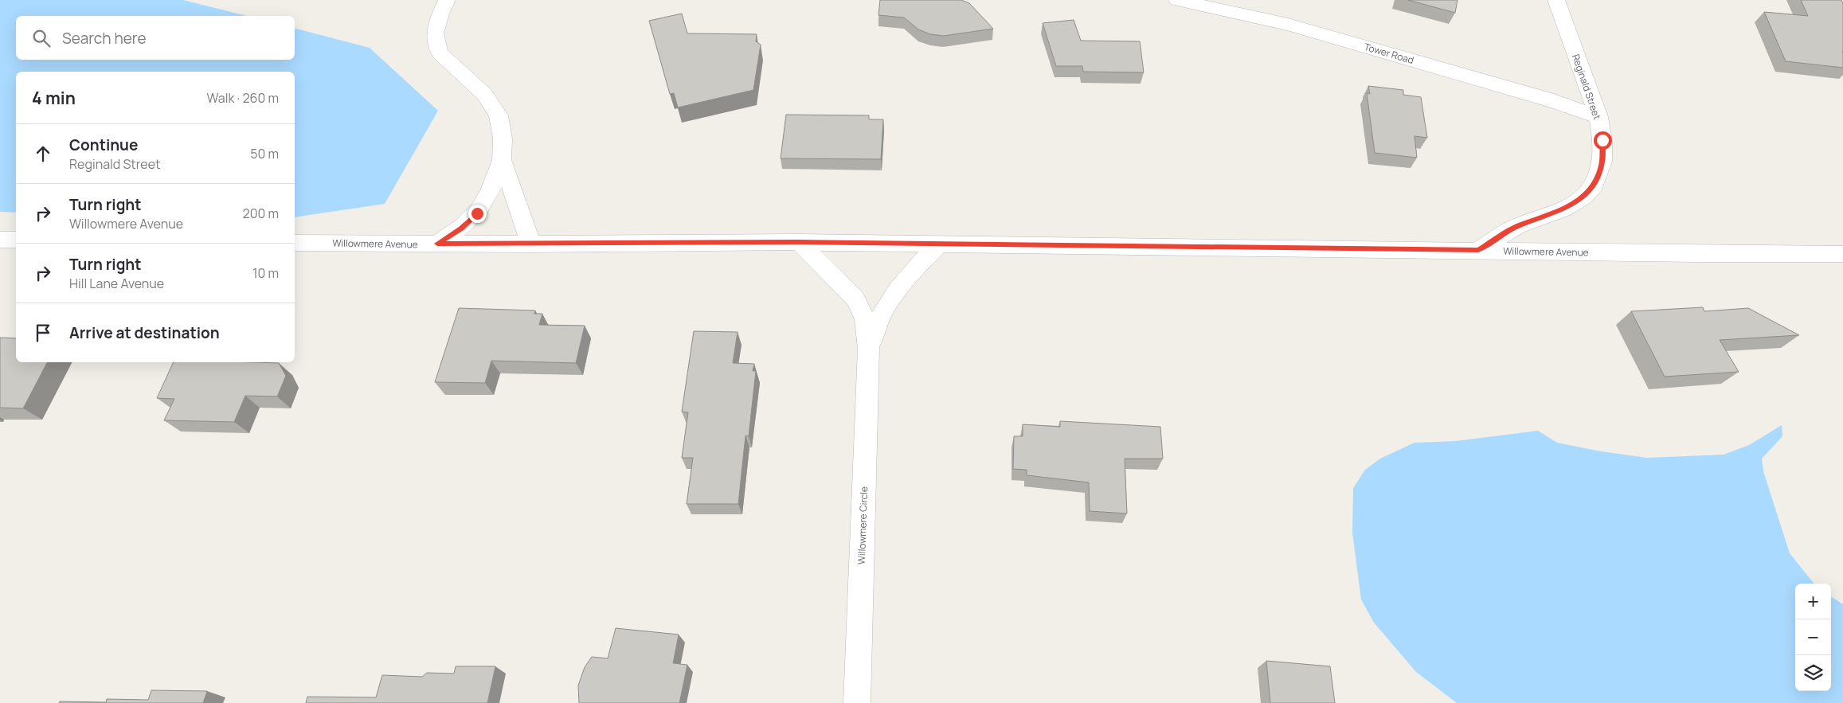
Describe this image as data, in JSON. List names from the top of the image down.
{
  "streets": {
    "street": [
      "Tower Road",
      "Reginald Street",
      "Willowmere Avenue",
      "Willowmere Circle"
    ]
  },
  "crossings": [
    ["Tower Road", "Reginald Street"],
    ["Reginald Street", "Willowmere Avenue"],
    ["Willowmere Avenue", "Willowmere Circle"]
  ],
  "page": {
    "search": "Search here",
    "heading": ["4 min", "Walk · 260 m"],
    "list": [
      ["Continue", "Reginald Street", "50 m"],
      ["Turn right", "Willowmere Avenue", "200 m"],
      ["Turn right", "Hill Lane Avenue", "10 m"],
      "Arrive at destination"
    ],
    "map_buttons": ["+", "−"]
  }
}
